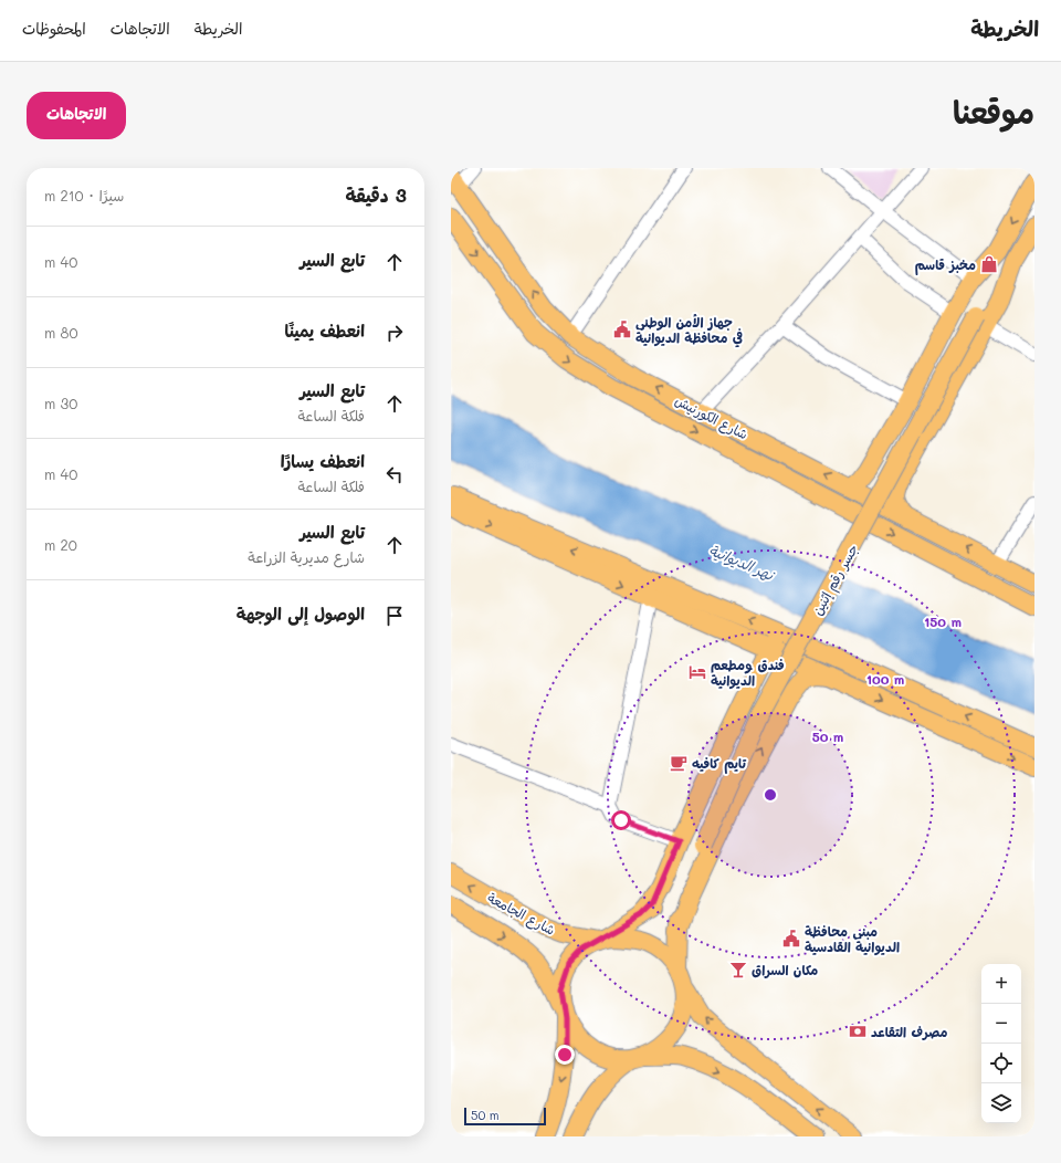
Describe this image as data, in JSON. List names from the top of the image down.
{
  "streets": {
    "main road": ["شارع الكورنيش", "جسر رقم إثنين", "شارع الجامعة"]
  },
  "water": ["نهر الديوانية"],
  "places": {
    "shop": ["مخبز قاسم"],
    "public building": ["جهاز الأمن الوطني في محافظة الديوانية", "مبنى محافظة الديوانية القادسية"],
    "hotel": ["فندق ومطعم الديوانية"],
    "cafe": ["تايم كافيه"],
    "bar": ["مكان السراق"],
    "bank": ["مصرف التقاعد"]
  },
  "scale_bar": "50 m",
  "page": {
    "header": "الخريطة",
    "nav": ["الخريطة", "الاتجاهات", "المحفوظات"],
    "title": "موقعنا",
    "buttons": "الاتجاهات",
    "heading": ["3 دقيقة", "سيرًا · 210 m"],
    "list": [
      ["تابع السير", "40 m"],
      ["انعطف يمينًا", "80 m"],
      ["تابع السير", "فلكة الساعة", "30 m"],
      ["انعطف يسارًا", "فلكة الساعة", "40 m"],
      ["تابع السير", "شارع مديرية الزراعة", "20 m"],
      "الوصول إلى الوجهة"
    ],
    "map_buttons": ["+", "−"],
    "scale": "50 m"
  },
  "rings": ["150 m", "100 m", "50 m"]
}
